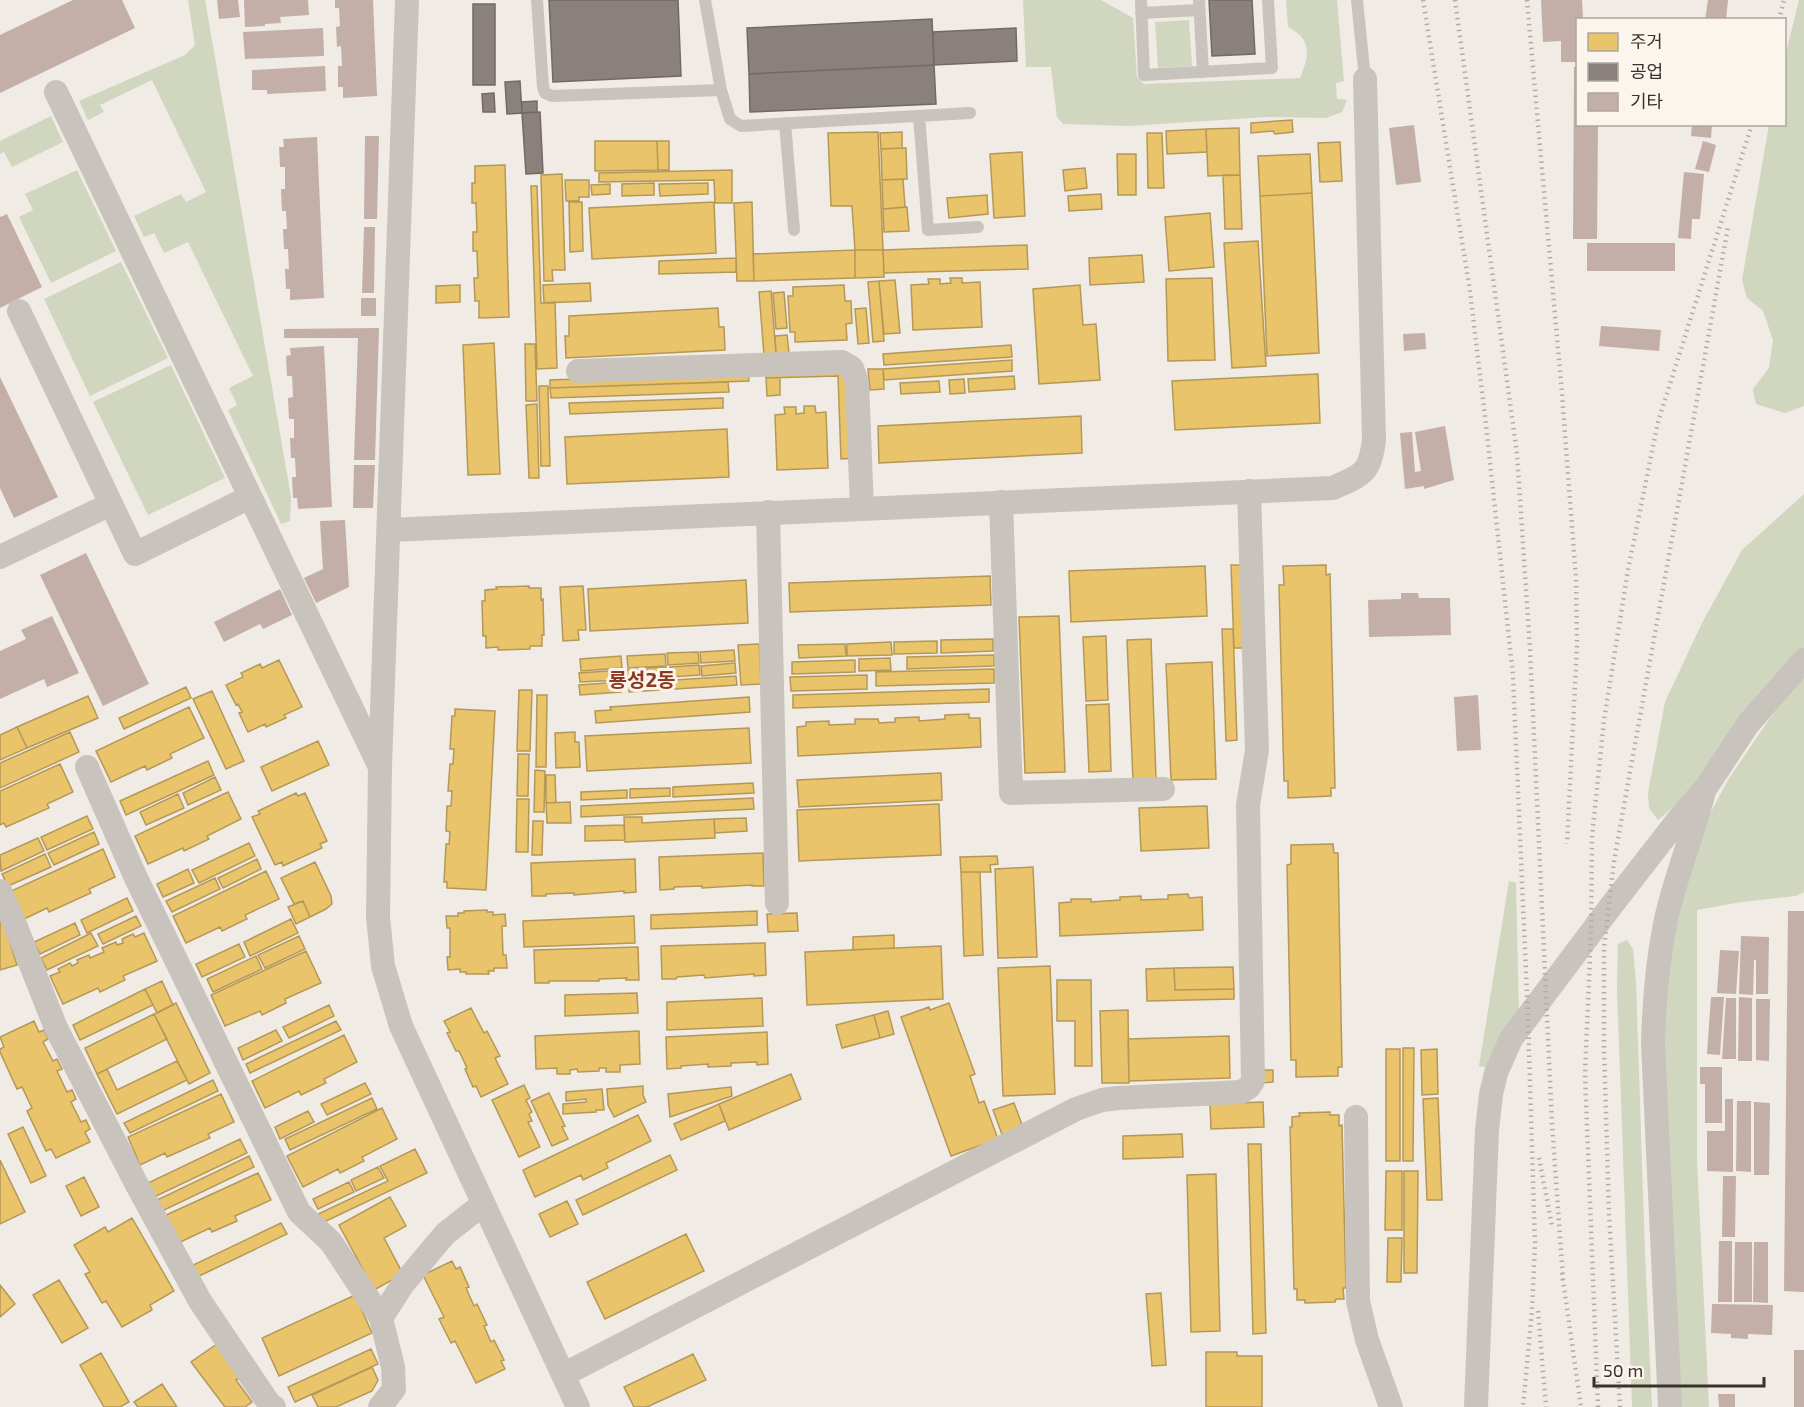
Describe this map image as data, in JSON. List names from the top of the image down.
{
  "districts": ["룡성2동"],
  "legend": ["주거", "공업", "기타"],
  "scale_bar": "50 m"
}
